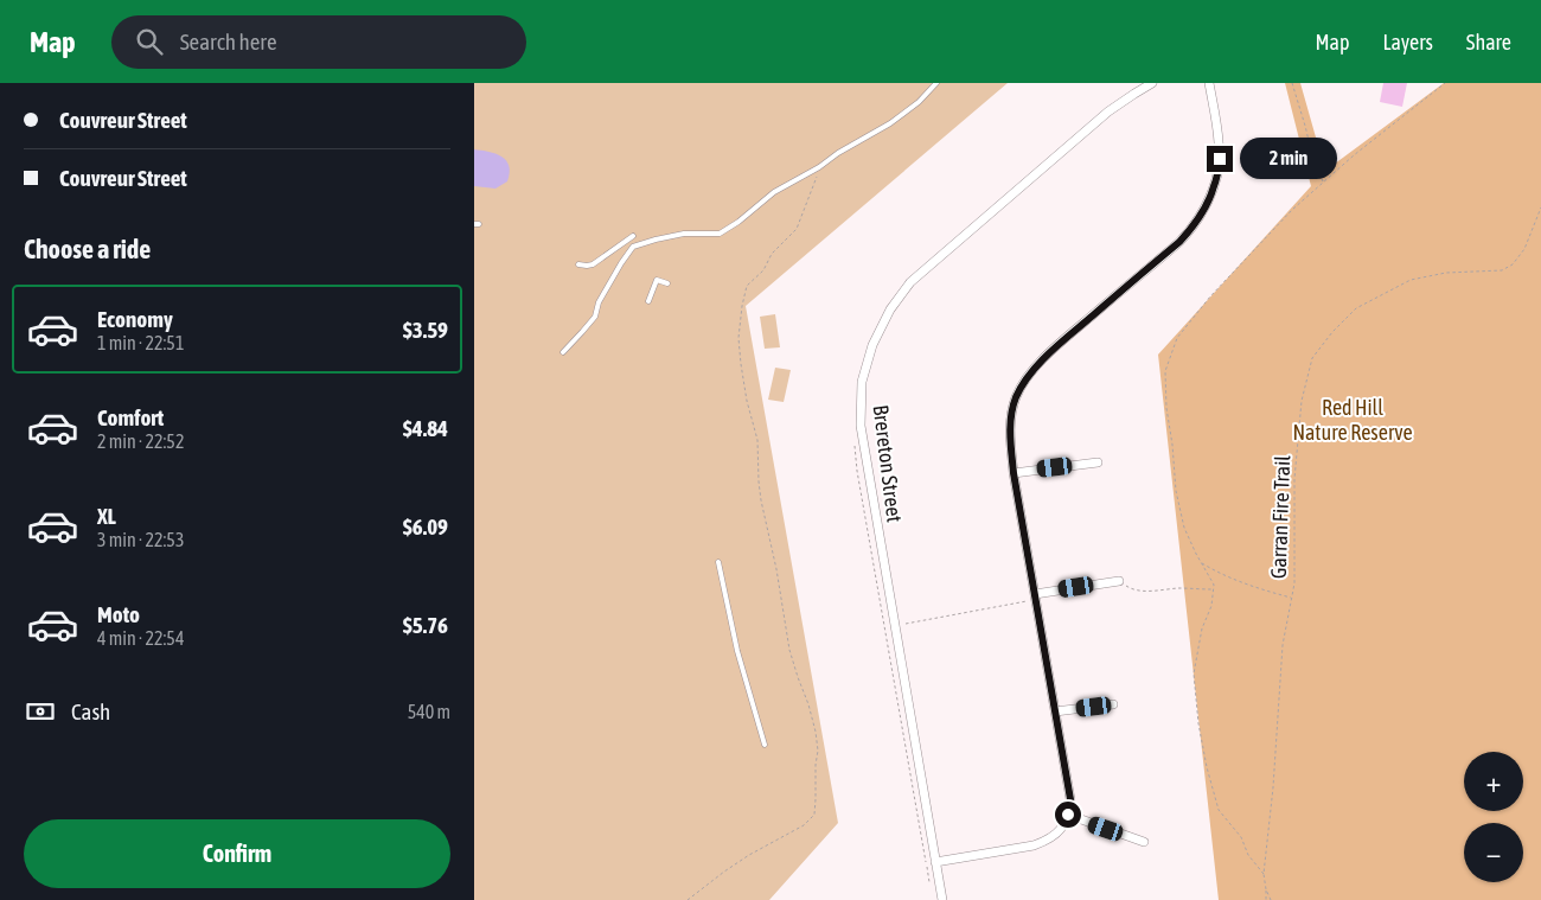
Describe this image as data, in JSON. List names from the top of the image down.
{
  "streets": {
    "street": ["Brereton Street"],
    "path": ["Garran Fire Trail"]
  },
  "parks": ["Red Hill Nature Reserve"],
  "page": {
    "header": "Map",
    "search": "Search here",
    "nav": ["Map", "Layers", "Share"],
    "banner": ["Couvreur Street", "Couvreur Street"],
    "bubble": "2 min",
    "heading": "Choose a ride",
    "list": [
      {
        "name": "Economy",
        "note": "1 min · 22:51",
        "value": "$3.59"
      },
      {
        "name": "Comfort",
        "note": "2 min · 22:52",
        "value": "$4.84"
      },
      {
        "name": "XL",
        "note": "3 min · 22:53",
        "value": "$6.09"
      },
      {
        "name": "Moto",
        "note": "4 min · 22:54",
        "value": "$5.76"
      }
    ],
    "pay": ["Cash", "540 m"],
    "map_buttons": ["+", "−"],
    "buttons": "Confirm"
  }
}
